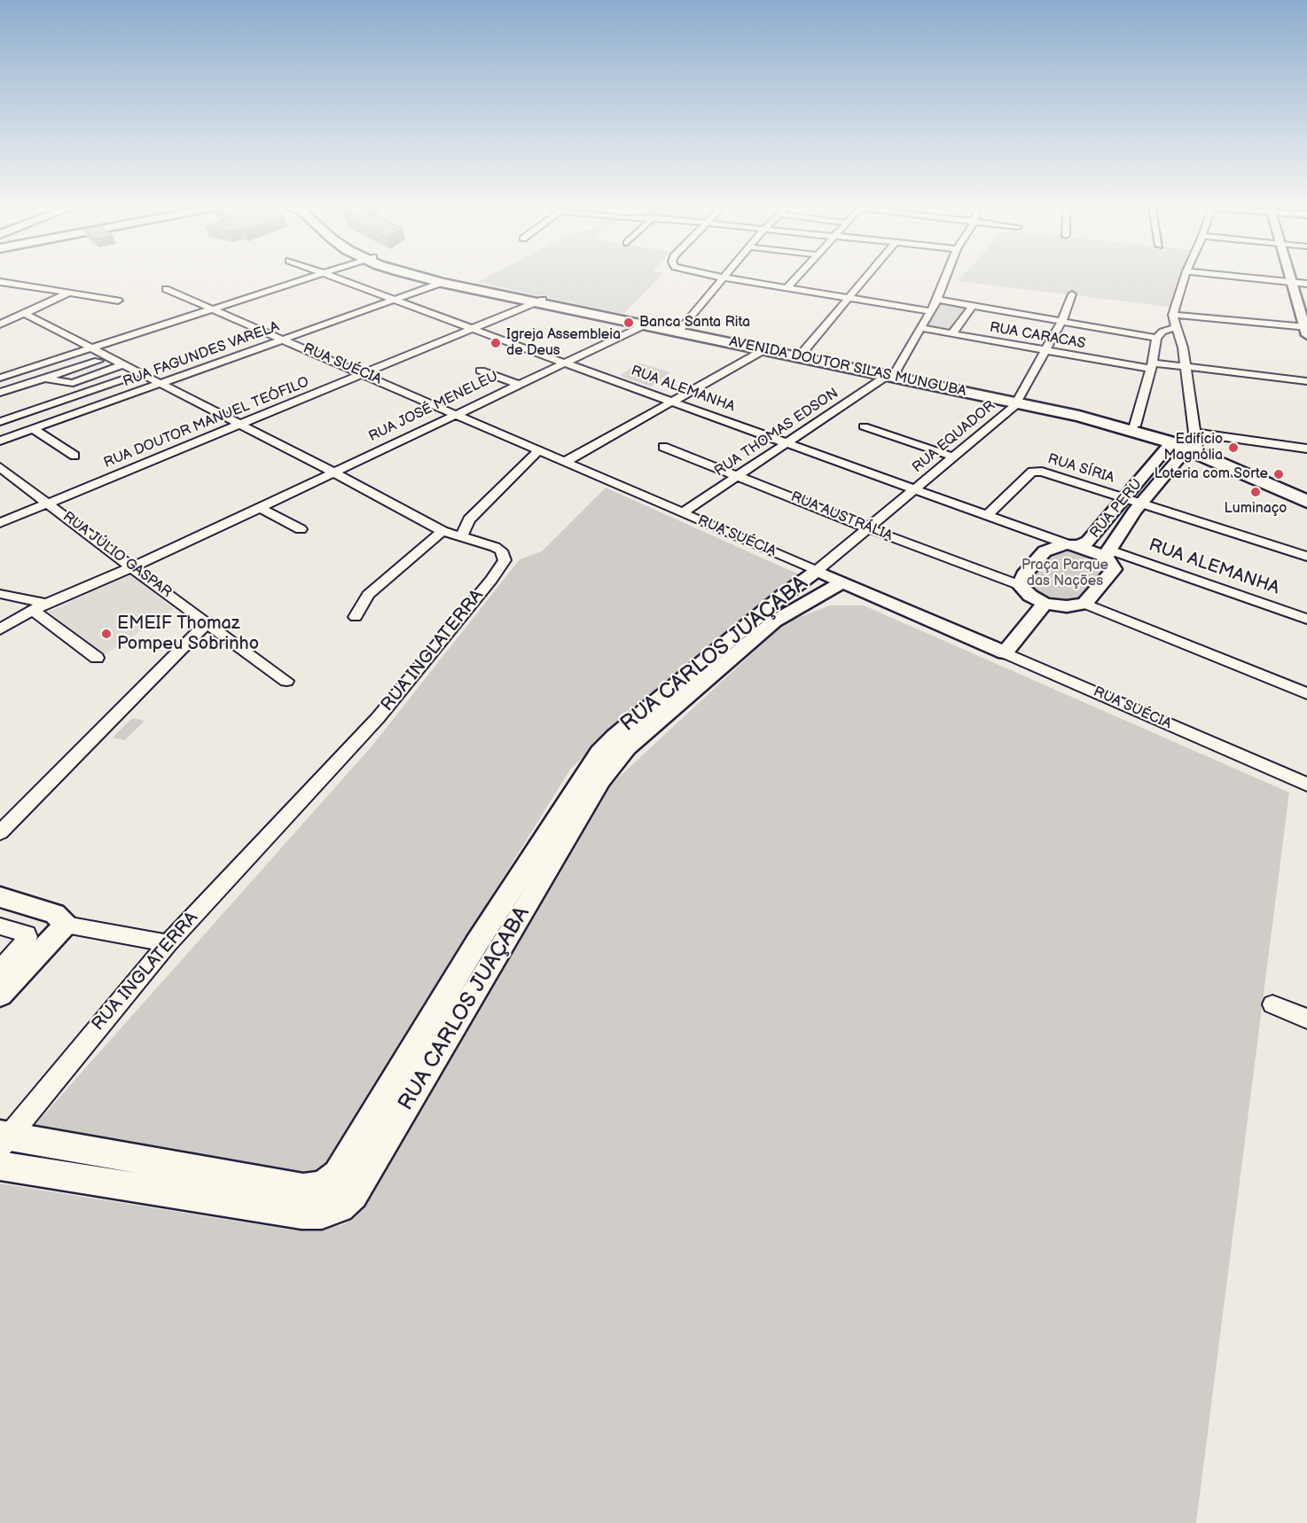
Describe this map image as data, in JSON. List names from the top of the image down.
{
  "streets": {
    "main road": ["AVENIDA DOUTOR SILAS MUNGUBA"],
    "street": [
      "RUA CARACAS",
      "RUA FAGUNDES VARELA",
      "RUA SUÉCIA",
      "RUA ALEMANHA",
      "RUA JOSÉ MENELEU",
      "RUA DOUTOR MANUEL TEÓFILO",
      "RUA THOMAS EDSON",
      "RUA EQUADOR",
      "RUA SÍRIA",
      "RUA PERU",
      "RUA AUSTRÁLIA",
      "RUA JÚLIO GASPAR",
      "RUA INGLATERRA",
      "RUA CARLOS JUAÇABA"
    ]
  },
  "crossings": [
    ["RUA CARACAS", "RUA THOMAS EDSON"],
    ["RUA CARACAS", "RUA EQUADOR"],
    ["RUA FAGUNDES VARELA", "RUA SUÉCIA"],
    ["RUA FAGUNDES VARELA", "AVENIDA DOUTOR SILAS MUNGUBA"],
    ["RUA FAGUNDES VARELA", "RUA ALEMANHA"],
    ["RUA FAGUNDES VARELA", "RUA INGLATERRA"],
    ["RUA SUÉCIA", "RUA JOSÉ MENELEU"],
    ["RUA SUÉCIA", "RUA DOUTOR MANUEL TEÓFILO"],
    ["RUA SUÉCIA", "RUA THOMAS EDSON"],
    ["RUA SUÉCIA", "RUA EQUADOR"],
    ["RUA SUÉCIA", "RUA CARLOS JUAÇABA"],
    ["AVENIDA DOUTOR SILAS MUNGUBA", "RUA JOSÉ MENELEU"],
    ["AVENIDA DOUTOR SILAS MUNGUBA", "RUA DOUTOR MANUEL TEÓFILO"],
    ["AVENIDA DOUTOR SILAS MUNGUBA", "RUA THOMAS EDSON"],
    ["AVENIDA DOUTOR SILAS MUNGUBA", "RUA EQUADOR"],
    ["AVENIDA DOUTOR SILAS MUNGUBA", "RUA PERU"],
    ["RUA ALEMANHA", "RUA JOSÉ MENELEU"],
    ["RUA ALEMANHA", "RUA DOUTOR MANUEL TEÓFILO"],
    ["RUA ALEMANHA", "RUA THOMAS EDSON"],
    ["RUA ALEMANHA", "RUA EQUADOR"],
    ["RUA ALEMANHA", "RUA SÍRIA"],
    ["RUA ALEMANHA", "RUA PERU"],
    ["RUA ALEMANHA", "RUA AUSTRÁLIA"],
    ["RUA JOSÉ MENELEU", "RUA JÚLIO GASPAR"],
    ["RUA JOSÉ MENELEU", "RUA INGLATERRA"],
    ["RUA DOUTOR MANUEL TEÓFILO", "RUA JÚLIO GASPAR"],
    ["RUA DOUTOR MANUEL TEÓFILO", "RUA INGLATERRA"],
    ["RUA THOMAS EDSON", "RUA AUSTRÁLIA"],
    ["RUA EQUADOR", "RUA AUSTRÁLIA"],
    ["RUA EQUADOR", "RUA CARLOS JUAÇABA"],
    ["RUA SÍRIA", "RUA PERU"],
    ["RUA PERU", "RUA AUSTRÁLIA"],
    ["RUA INGLATERRA", "RUA CARLOS JUAÇABA"]
  ],
  "parks": ["Praça Parque das Nações"],
  "places": [
    "Banca Santa Rita",
    "Igreja Assembleia de Deus",
    "Edifício Magnólia",
    "Loteria com Sorte",
    "Luminaço",
    "EMEIF Thomaz Pompeu Sobrinho"
  ]
}
